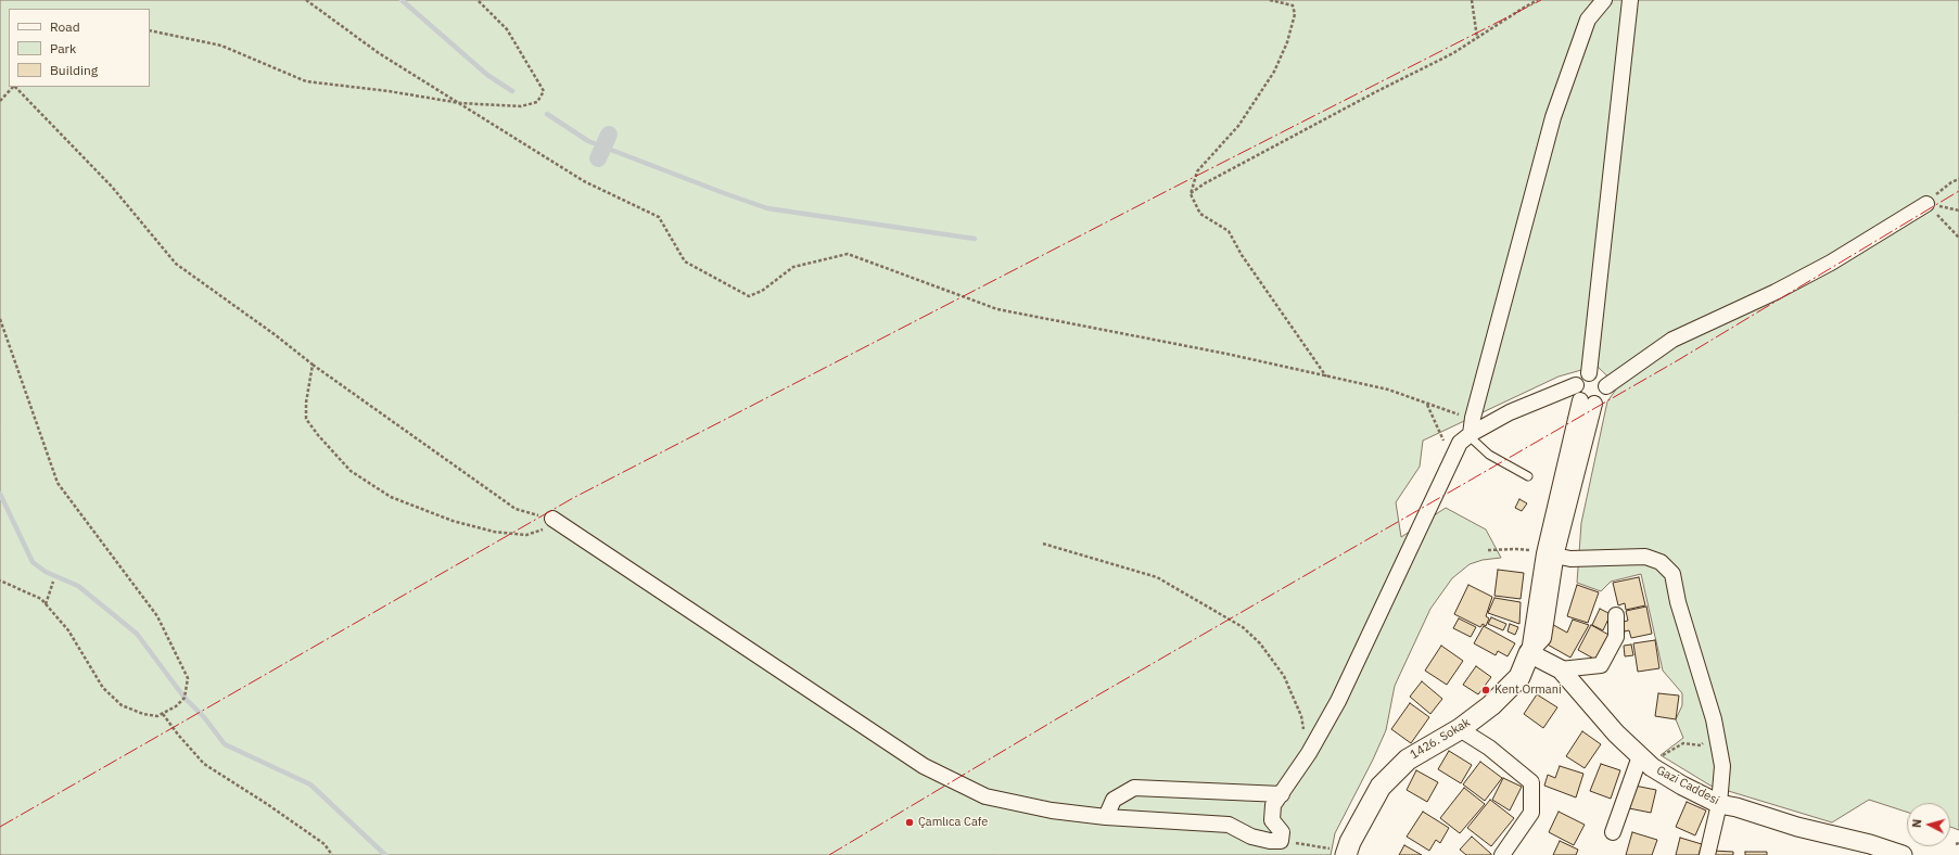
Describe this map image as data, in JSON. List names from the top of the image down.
{
  "streets": {
    "main road": ["1426. Sokak"],
    "street": ["Gazi Caddesi"]
  },
  "crossings": [
    ["1426. Sokak", "Gazi Caddesi"]
  ],
  "places": ["Kent Ormani", "Çamlıca Cafe"],
  "legend": ["Road", "Park", "Building"],
  "north": "left"
}
